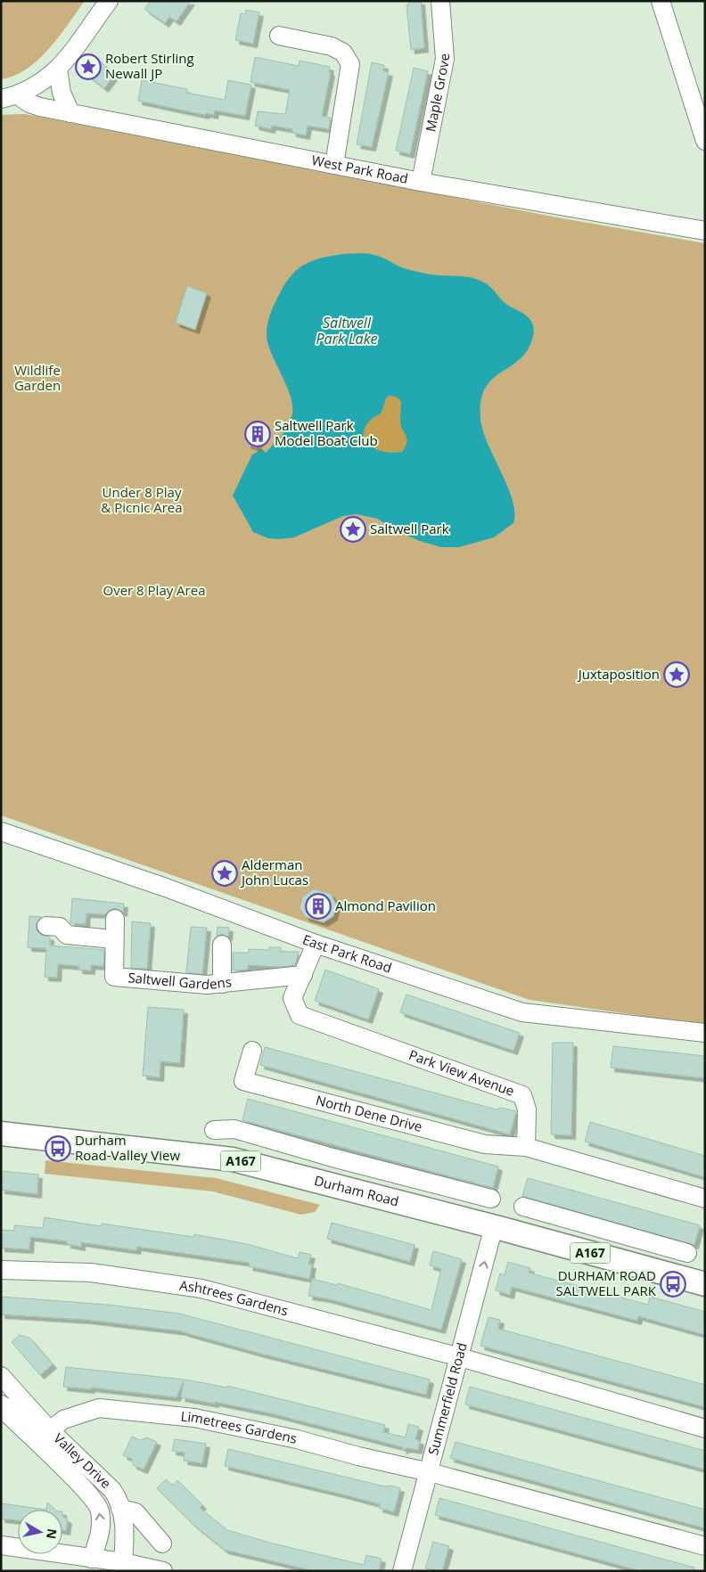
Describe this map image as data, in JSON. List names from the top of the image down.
{
  "streets": {
    "main road": ["A167", "Durham Road"],
    "street": [
      "Maple Grove",
      "West Park Road",
      "East Park Road",
      "Saltwell Gardens",
      "Park View Avenue",
      "North Dene Drive",
      "Ashtrees Gardens",
      "Summerfield Road",
      "Limetrees Gardens",
      "Valley Drive"
    ]
  },
  "crossings": [
    ["Maple Grove", "West Park Road"],
    ["East Park Road", "Park View Avenue"],
    ["Saltwell Gardens", "Park View Avenue"],
    ["Park View Avenue", "North Dene Drive"],
    ["Durham Road", "Summerfield Road"],
    ["Ashtrees Gardens", "Summerfield Road"],
    ["Summerfield Road", "Limetrees Gardens"],
    ["Limetrees Gardens", "Valley Drive"]
  ],
  "one_way": ["Summerfield Road"],
  "water": ["Saltwell Park Lake"],
  "parks": ["Wildlife Garden", "Under 8 Play & Picnic Area", "Over 8 Play Area"],
  "places": {
    "place": [
      "Robert Stirling Newall JP",
      "Saltwell Park",
      "Juxtaposition",
      "Alderman John Lucas"
    ],
    "building": ["Saltwell Park Model Boat Club", "Almond Pavilion"],
    "bus stop": ["Durham Road-Valley View", "DURHAM ROAD SALTWELL PARK"]
  },
  "north": "right"
}
